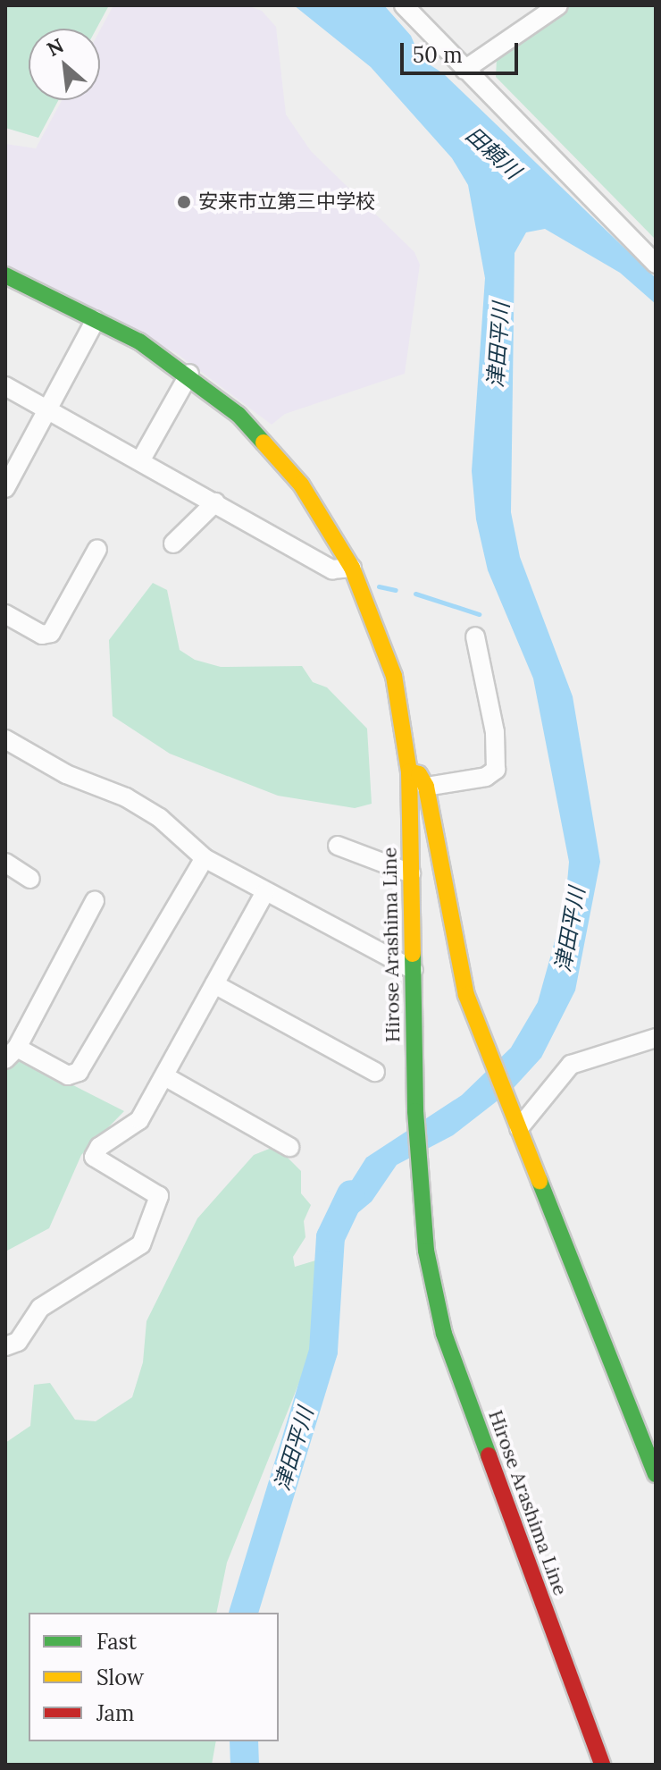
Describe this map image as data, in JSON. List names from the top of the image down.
{
  "streets": {
    "main road": ["Hirose Arashima Line"]
  },
  "water": ["田頼川", "津田平川"],
  "places": ["安来市立第三中学校"],
  "legend": ["Fast", "Slow", "Jam"],
  "scale_bar": "50 m",
  "north": "top left"
}
